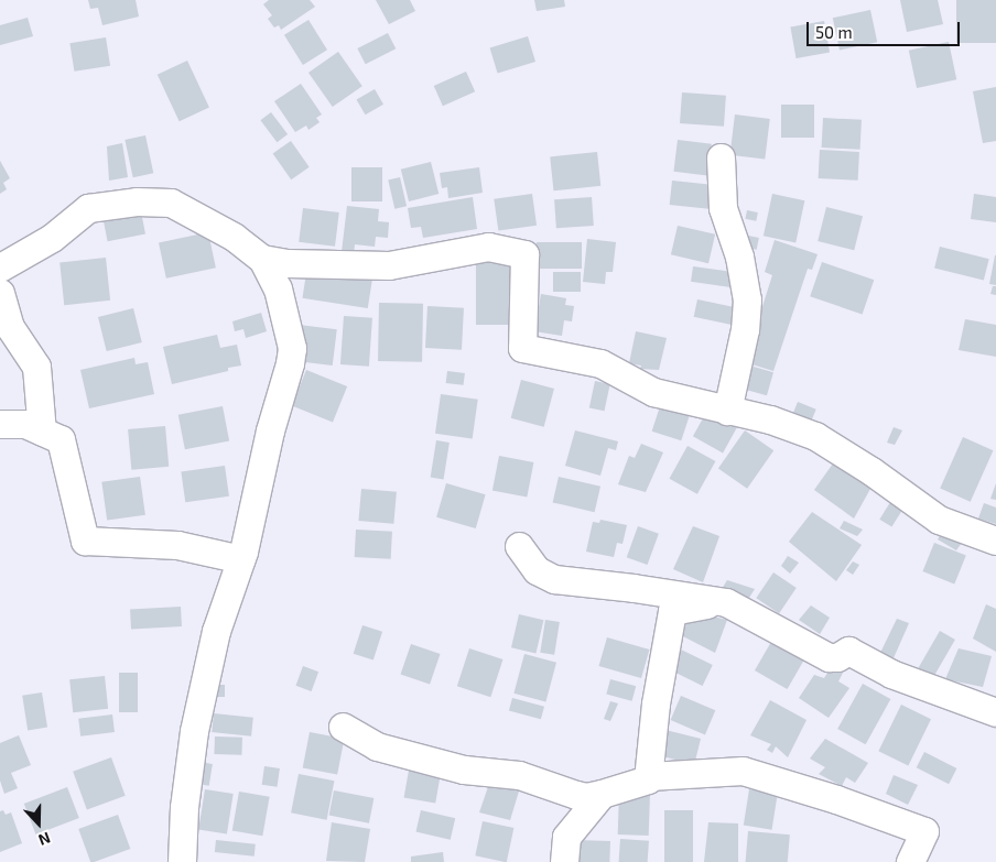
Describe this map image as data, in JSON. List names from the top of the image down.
{
  "scale_bar": "50 m",
  "north": "bottom"
}
